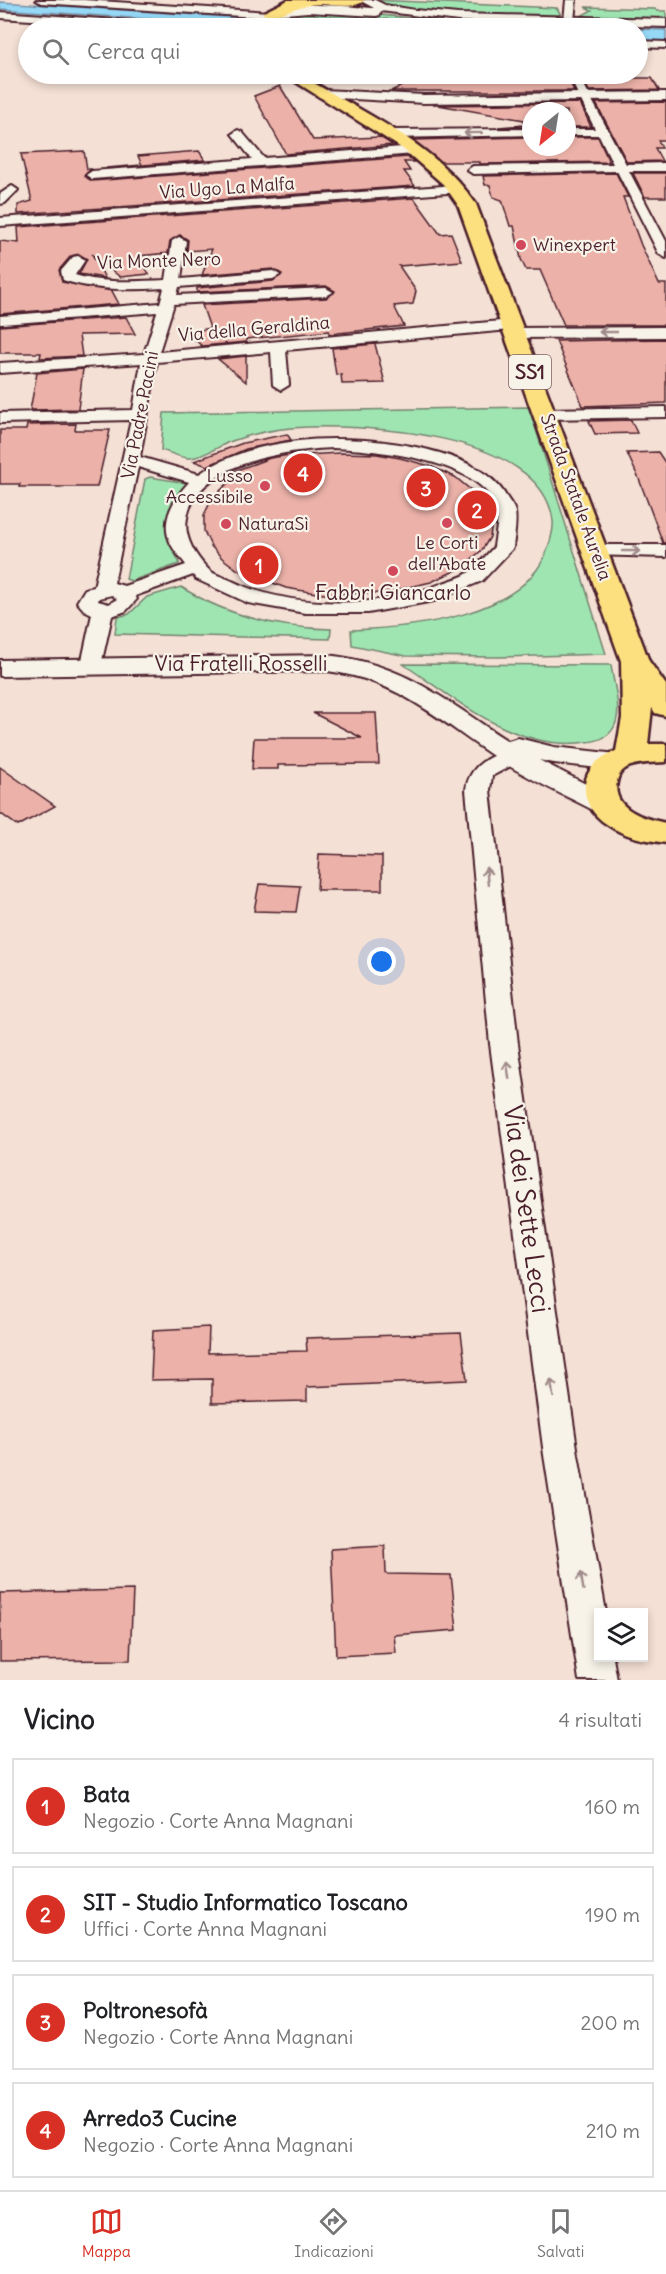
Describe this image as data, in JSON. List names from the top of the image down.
{
  "streets": {
    "main road": ["SS1", "Strada Statale Aurelia"],
    "street": [
      "Via Ugo La Malfa",
      "Via Monte Nero",
      "Via della Geraldina",
      "Via Padre Pacini",
      "Via Fratelli Rosselli",
      "Via dei Sette Lecci"
    ]
  },
  "crossings": [
    ["Via Ugo La Malfa", "Strada Statale Aurelia"],
    ["Via Monte Nero", "Via Padre Pacini"],
    ["Via della Geraldina", "Via Padre Pacini"],
    ["Via della Geraldina", "Strada Statale Aurelia"],
    ["SS1", "Strada Statale Aurelia"],
    ["SS1", "Via Fratelli Rosselli"],
    ["Strada Statale Aurelia", "Via Fratelli Rosselli"],
    ["Via Fratelli Rosselli", "Via dei Sette Lecci"]
  ],
  "one_way": ["Via dei Sette Lecci"],
  "places": [
    "Winexpert",
    "Lusso Accessibile",
    "Le Corti dell'Abate",
    "NaturaSì",
    "Fabbri Giancarlo"
  ],
  "north": "bottom left",
  "page": {
    "search": "Cerca qui",
    "pins": [
      "4",
      "3",
      "2",
      "1"
    ],
    "heading": ["Vicino", "4 risultati"],
    "list": [
      {
        "mark": "1",
        "name": "Bata",
        "note": "Negozio · Corte Anna Magnani",
        "value": "160 m"
      },
      {
        "mark": "2",
        "name": "SIT - Studio Informatico Toscano",
        "note": "Uffici · Corte Anna Magnani",
        "value": "190 m"
      },
      {
        "mark": "3",
        "name": "Poltronesofà",
        "note": "Negozio · Corte Anna Magnani",
        "value": "200 m"
      },
      {
        "mark": "4",
        "name": "Arredo3 Cucine",
        "note": "Negozio · Corte Anna Magnani",
        "value": "210 m"
      }
    ],
    "nav": ["Mappa", "Indicazioni", "Salvati"]
  }
}
